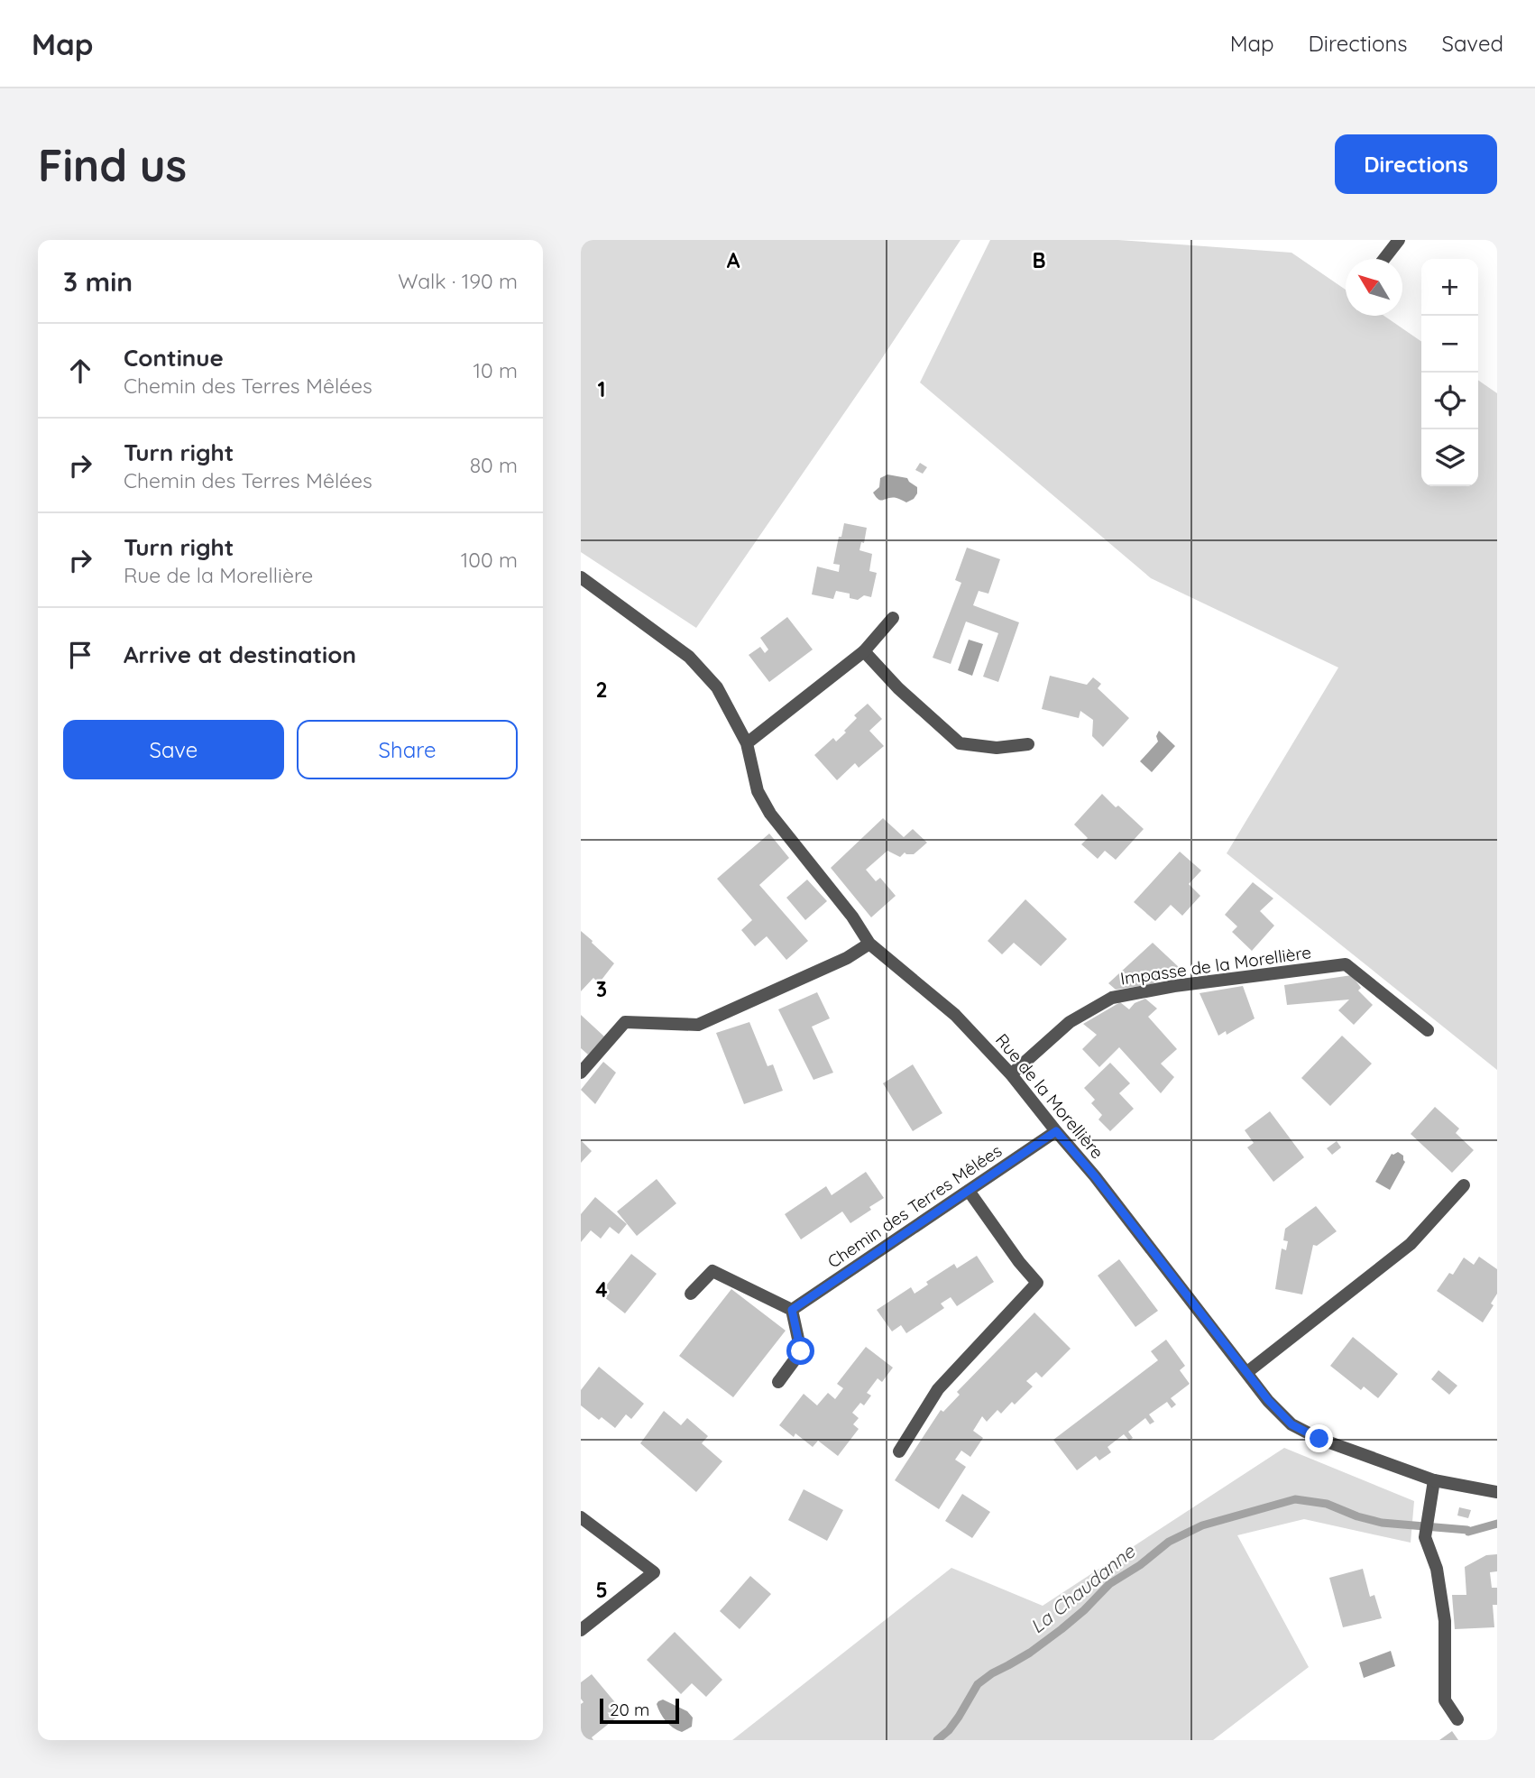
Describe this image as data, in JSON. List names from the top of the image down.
{
  "streets": {
    "street": ["Impasse de la Morellière", "Rue de la Morellière", "Chemin des Terres Mêlées"]
  },
  "crossings": [
    ["Impasse de la Morellière", "Rue de la Morellière"],
    ["Rue de la Morellière", "Chemin des Terres Mêlées"]
  ],
  "water": ["La Chaudanne"],
  "scale_bar": "20 m",
  "north": "top left",
  "page": {
    "header": "Map",
    "nav": ["Map", "Directions", "Saved"],
    "buttons": [
      "Directions",
      ["Save", "Share"]
    ],
    "title": "Find us",
    "heading": ["3 min", "Walk · 190 m"],
    "map_buttons": ["+", "−"],
    "list": [
      ["Continue", "Chemin des Terres Mêlées", "10 m"],
      ["Turn right", "Chemin des Terres Mêlées", "80 m"],
      ["Turn right", "Rue de la Morellière", "100 m"],
      "Arrive at destination"
    ],
    "scale": "20 m"
  },
  "grid": {
    "columns": ["A", "B"],
    "rows": [
      "1",
      "2",
      "3",
      "4",
      "5"
    ]
  }
}
